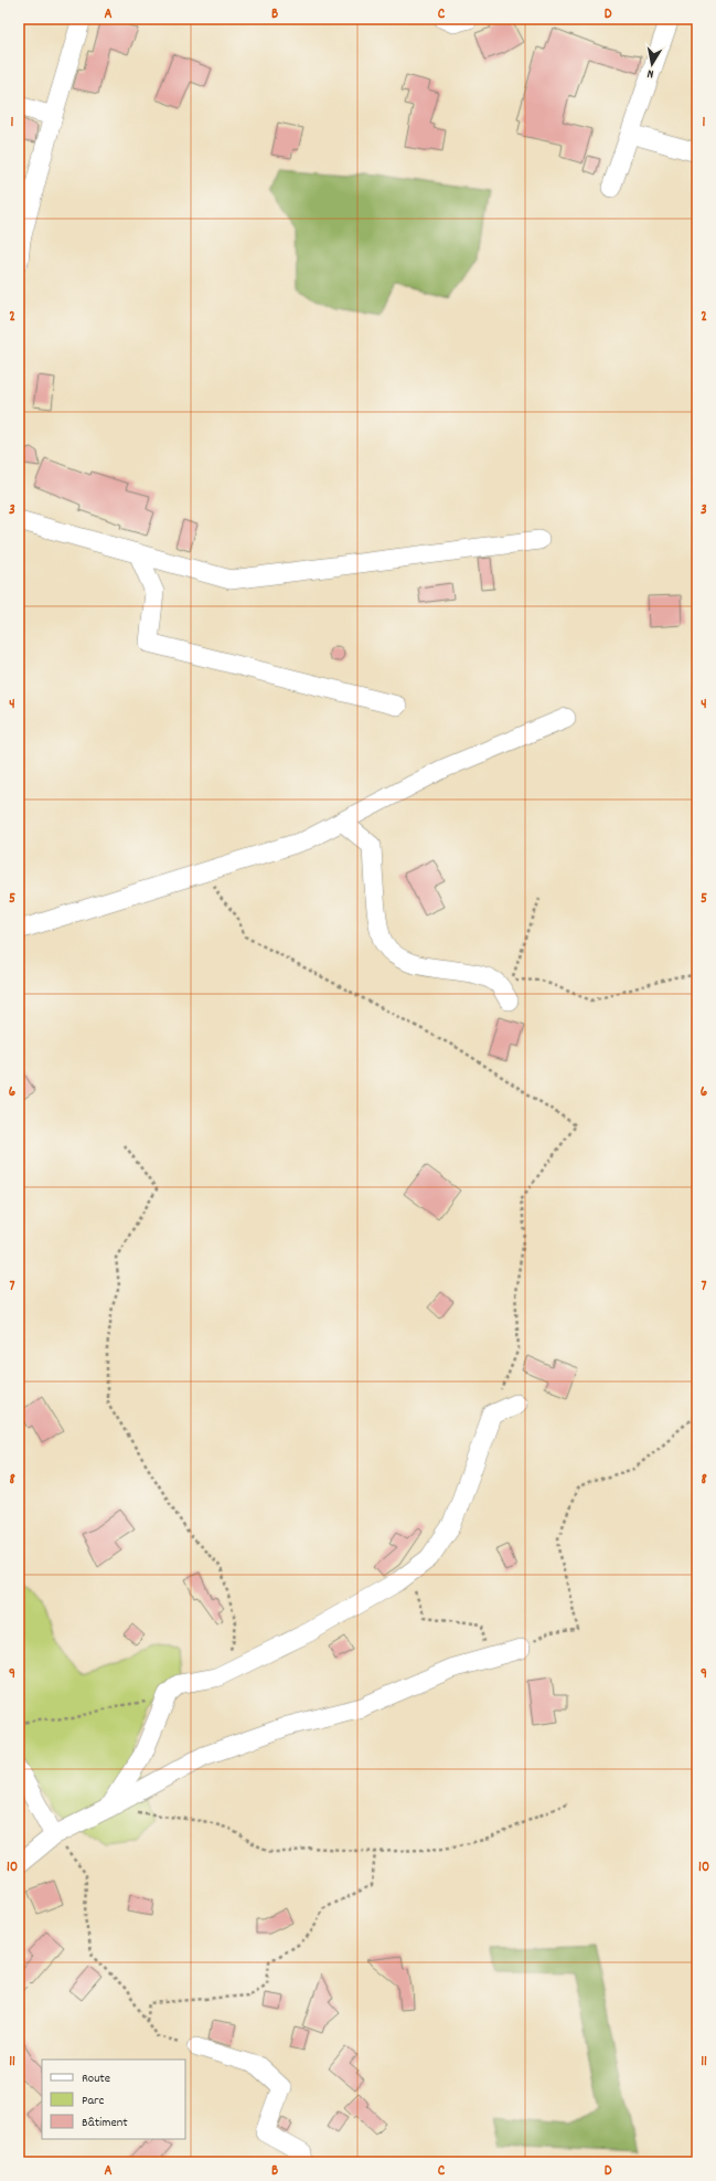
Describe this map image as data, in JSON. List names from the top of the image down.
{
  "legend": ["Route", "Parc", "Bâtiment"],
  "north": "bottom",
  "grid": {
    "columns": [
      "A",
      "B",
      "C",
      "D"
    ],
    "rows": [
      "1",
      "2",
      "3",
      "4",
      "5",
      "6",
      "7",
      "8",
      "9",
      "10",
      "11"
    ]
  }
}
